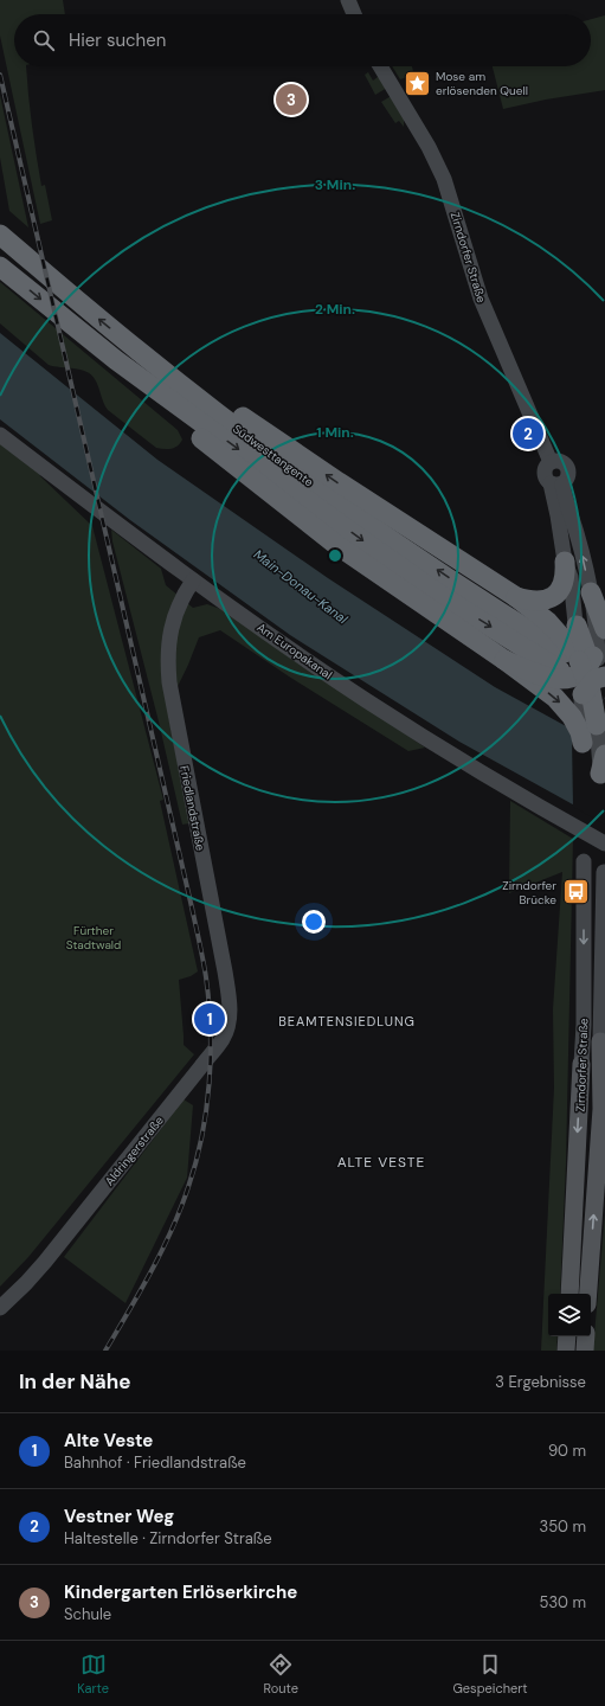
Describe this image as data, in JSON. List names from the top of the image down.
{
  "streets": {
    "highway": ["Südwesttangente"],
    "main road": [
      "Zirndorfer Straße",
      "Am Europakanal",
      "Friedlandstraße",
      "Aldringerstraße"
    ]
  },
  "crossings": [
    ["Am Europakanal", "Friedlandstraße"],
    ["Friedlandstraße", "Aldringerstraße"]
  ],
  "districts": ["BEAMTENSIEDLUNG", "ALTE VESTE"],
  "water": ["Main-Donau-Kanal"],
  "parks": ["Fürther Stadtwald"],
  "places": {
    "place": ["Mose am erlösenden Quell"],
    "bus stop": ["Zirndorfer Brücke"]
  },
  "page": {
    "search": "Hier suchen",
    "pins": ["3", "2", "1"],
    "heading": ["In der Nähe", "3 Ergebnisse"],
    "list": [
      {
        "mark": "1",
        "name": "Alte Veste",
        "note": "Bahnhof · Friedlandstraße",
        "value": "90 m"
      },
      {
        "mark": "2",
        "name": "Vestner Weg",
        "note": "Haltestelle · Zirndorfer Straße",
        "value": "350 m"
      },
      {
        "mark": "3",
        "name": "Kindergarten Erlöserkirche",
        "note": "Schule",
        "value": "530 m"
      }
    ],
    "nav": ["Karte", "Route", "Gespeichert"]
  },
  "rings": ["3 Min.", "2 Min.", "1 Min."]
}
